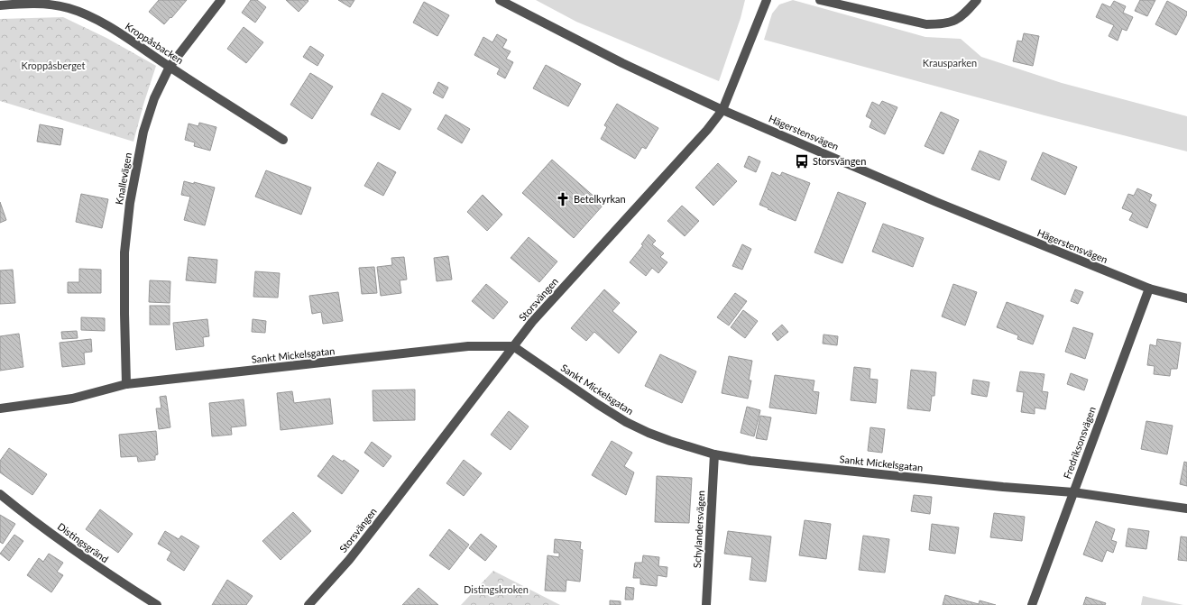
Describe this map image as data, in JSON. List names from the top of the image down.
{
  "streets": {
    "street": [
      "Kroppåsbacken",
      "Hägerstensvägen",
      "Knallevägen",
      "Storsvängen",
      "Sankt Mickelsgatan",
      "Fredriksonsvägen",
      "Schylandersvägen",
      "Distingsgränd"
    ]
  },
  "crossings": [
    ["Kroppåsbacken", "Knallevägen"],
    ["Hägerstensvägen", "Storsvängen"],
    ["Hägerstensvägen", "Fredriksonsvägen"],
    ["Knallevägen", "Sankt Mickelsgatan"],
    ["Storsvängen", "Sankt Mickelsgatan"],
    ["Sankt Mickelsgatan", "Fredriksonsvägen"],
    ["Sankt Mickelsgatan", "Schylandersvägen"]
  ],
  "parks": ["Krausparken", "Kroppåsberget", "Distingskroken"],
  "places": {
    "bus stop": ["Storsvängen"],
    "church": ["Betelkyrkan"]
  }
}
